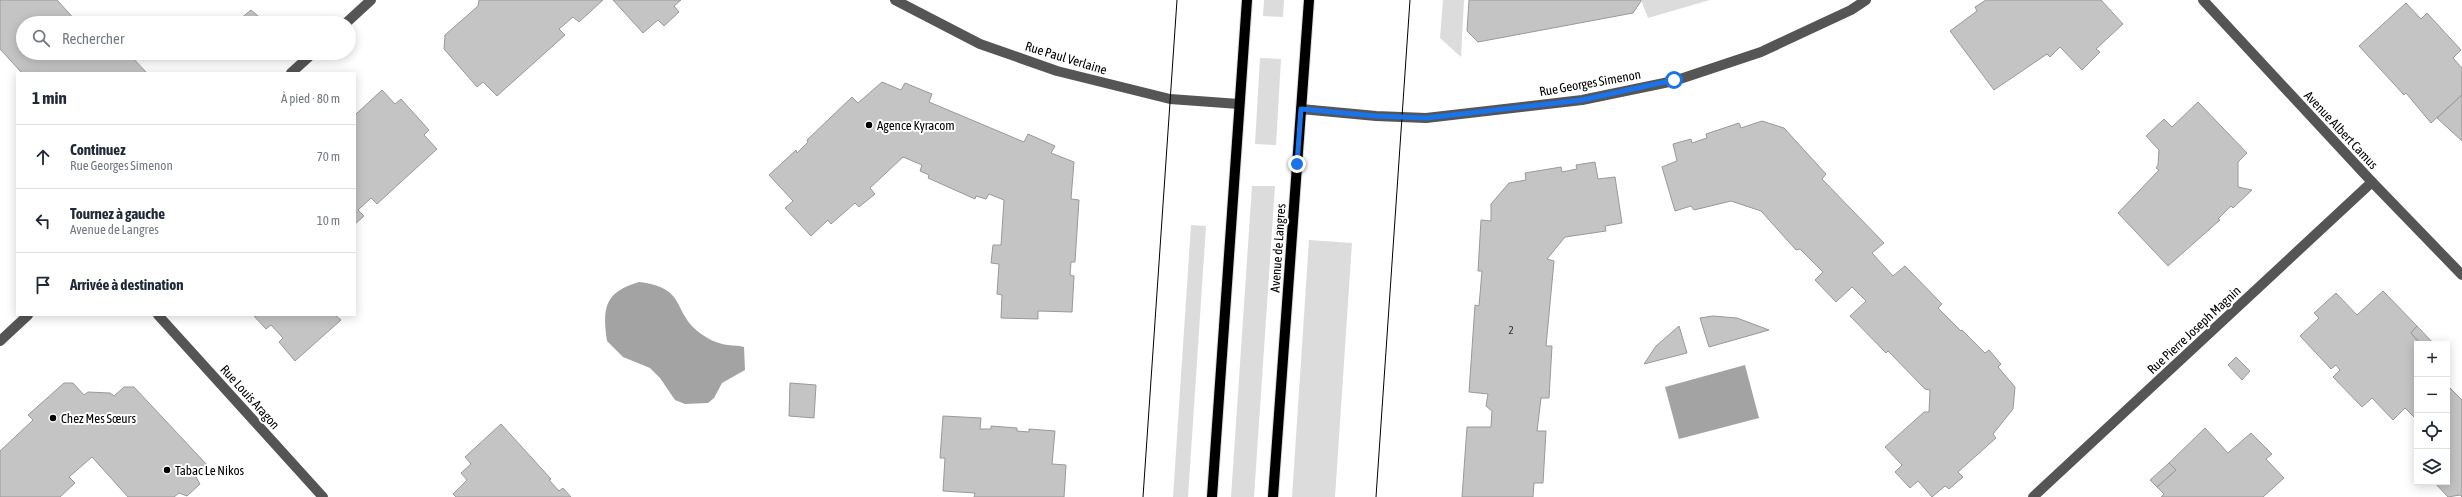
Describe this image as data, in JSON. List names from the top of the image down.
{
  "streets": {
    "main road": ["Avenue de Langres"],
    "street": [
      "Rue Paul Verlaine",
      "Rue Georges Simenon",
      "Avenue Albert Camus",
      "Rue Pierre Joseph Magnin",
      "Rue Louis Aragon"
    ]
  },
  "crossings": [
    ["Rue Georges Simenon", "Avenue de Langres"],
    ["Avenue Albert Camus", "Rue Pierre Joseph Magnin"]
  ],
  "places": ["Agence Kyracom", "Chez Mes Sœurs", "Tabac Le Nikos"],
  "house_numbers": ["2"],
  "page": {
    "search": "Rechercher",
    "heading": ["1 min", "À pied · 80 m"],
    "list": [
      ["Continuez", "Rue Georges Simenon", "70 m"],
      ["Tournez à gauche", "Avenue de Langres", "10 m"],
      "Arrivée à destination"
    ],
    "map_buttons": ["+", "−"]
  }
}
